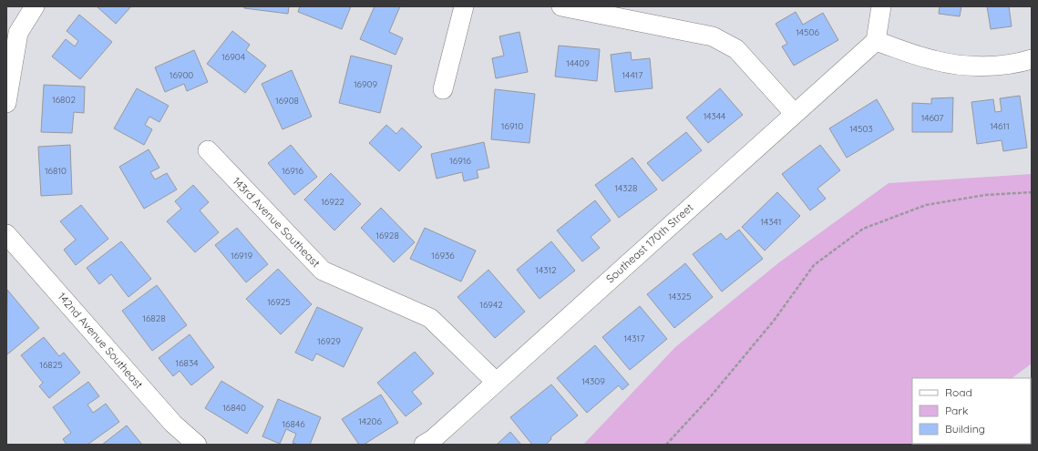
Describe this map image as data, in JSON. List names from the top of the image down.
{
  "streets": {
    "street": ["143rd Avenue Southeast", "Southeast 170th Street", "142nd Avenue Southeast"]
  },
  "crossings": [
    ["143rd Avenue Southeast", "Southeast 170th Street"]
  ],
  "house_numbers": [
    "14506",
    "16904",
    "14409",
    "16900",
    "14417",
    "16909",
    "16802",
    "16908",
    "14344",
    "14607",
    "16910",
    "14611",
    "14503",
    "16916",
    "16810",
    "16916",
    "14328",
    "16922",
    "14341",
    "16928",
    "16919",
    "16936",
    "14312",
    "14325",
    "16925",
    "16942",
    "16828",
    "14317",
    "16929",
    "16834",
    "16825",
    "14309",
    "16840",
    "14206",
    "16846"
  ],
  "legend": ["Road", "Park", "Building"]
}
